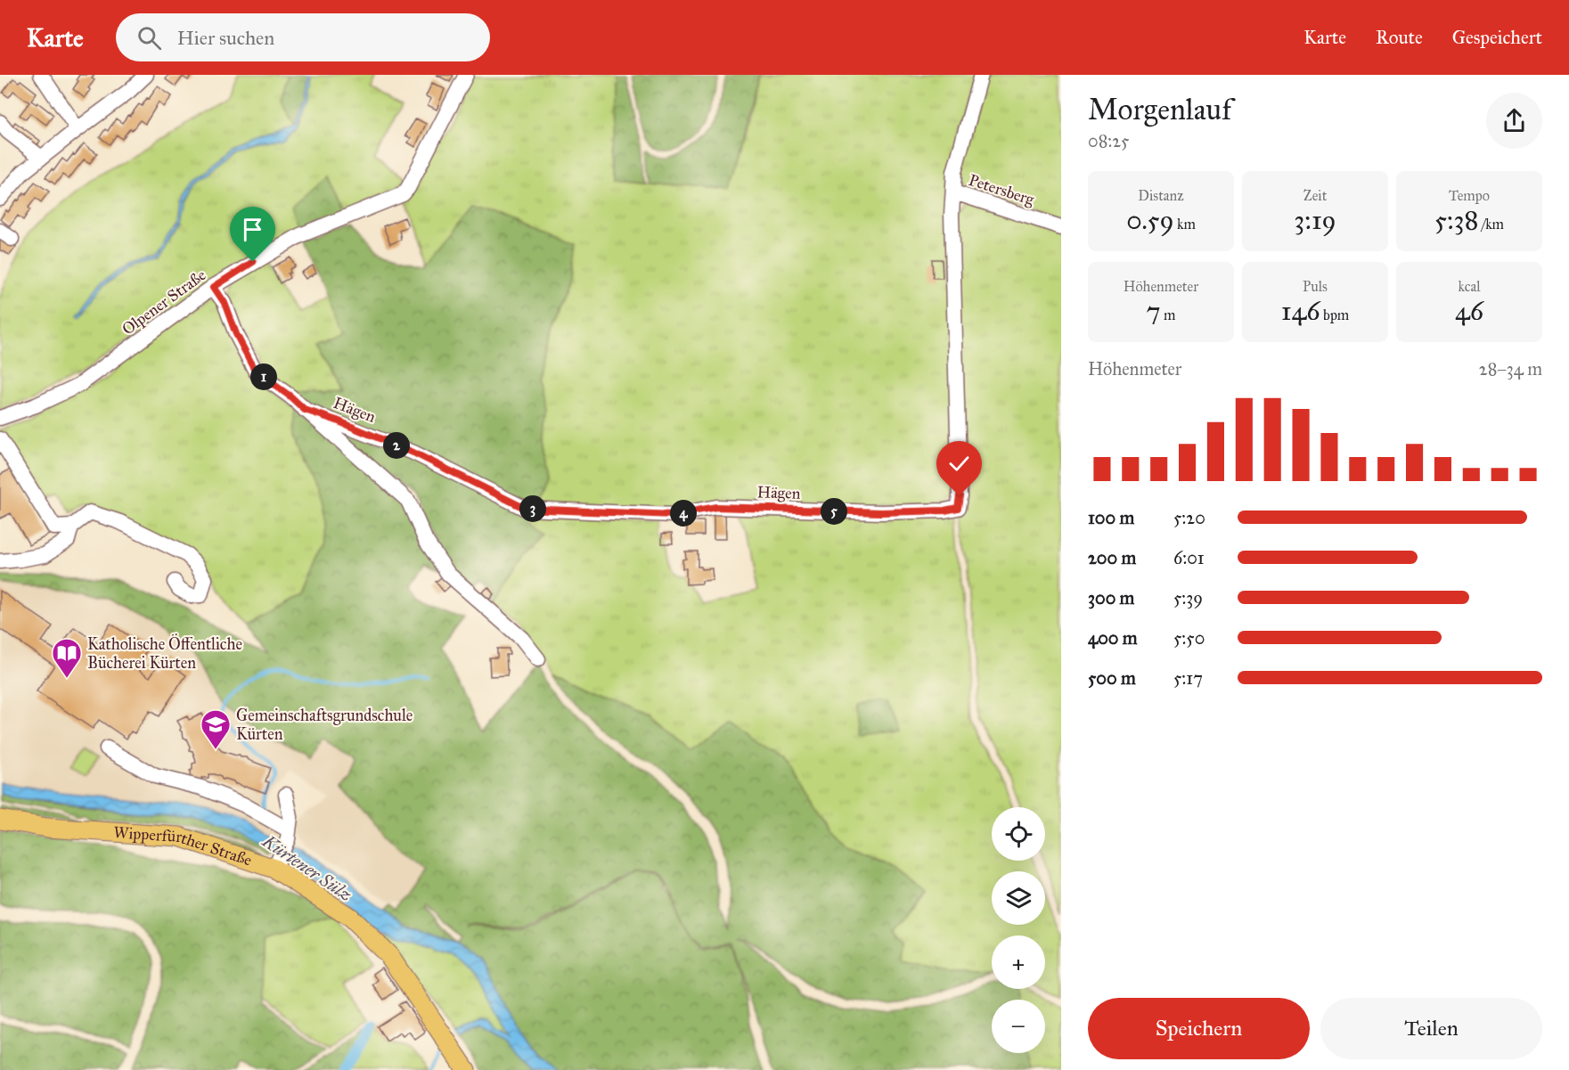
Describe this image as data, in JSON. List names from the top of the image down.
{
  "streets": {
    "main road": ["Wipperfürther Straße"],
    "street": ["Petersberg", "Olpener Straße", "Hägen"]
  },
  "crossings": [
    ["Petersberg", "Hägen"],
    ["Olpener Straße", "Hägen"]
  ],
  "water": ["Kürtener Sülz"],
  "places": {
    "library": ["Katholische Öffentliche Bücherei Kürten"],
    "school or university": ["Gemeinschaftsgrundschule Kürten"]
  },
  "page": {
    "header": "Karte",
    "search": "Hier suchen",
    "nav": ["Karte", "Route", "Gespeichert"],
    "heading": ["Morgenlauf", "08:25"],
    "stats": [
      ["Distanz", "0.59 km"],
      ["Zeit", "3:19"],
      ["Tempo", "5:38 /km"],
      ["Höhenmeter", "7 m"],
      ["Puls", "146 bpm"],
      ["kcal", "46"]
    ],
    "chart": ["Höhenmeter", "28–34 m"],
    "pins": [
      "1",
      "2",
      "3",
      "5",
      "4"
    ],
    "list": [
      {
        "name": "100 m",
        "note": "5:20"
      },
      {
        "name": "200 m",
        "note": "6:01"
      },
      {
        "name": "300 m",
        "note": "5:39"
      },
      {
        "name": "400 m",
        "note": "5:50"
      },
      {
        "name": "500 m",
        "note": "5:17"
      }
    ],
    "map_buttons": ["+", "−"],
    "buttons": ["Speichern", "Teilen"]
  }
}
